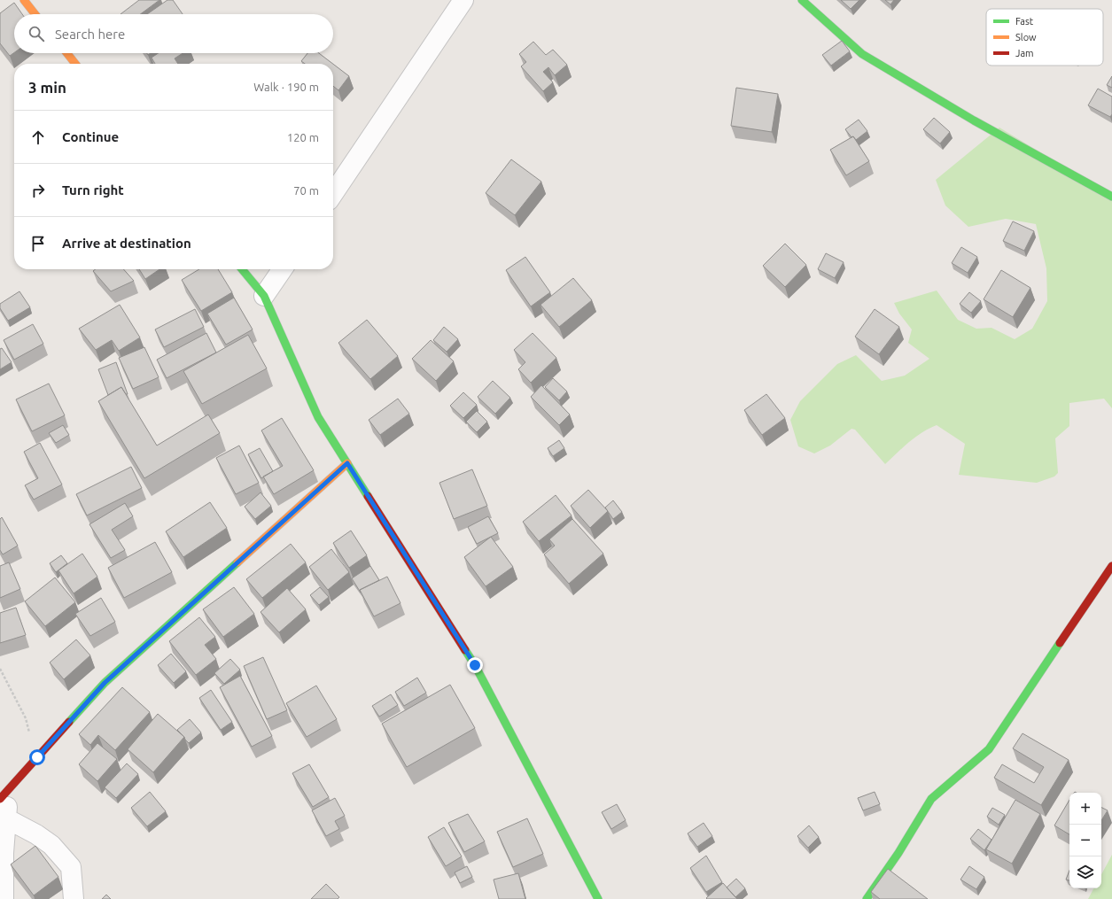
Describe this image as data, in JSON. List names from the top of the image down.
{
  "legend": ["Fast", "Slow", "Jam"],
  "page": {
    "search": "Search here",
    "heading": ["3 min", "Walk · 190 m"],
    "list": [
      ["Continue", "120 m"],
      ["Turn right", "70 m"],
      "Arrive at destination"
    ],
    "map_buttons": ["+", "−"]
  }
}
